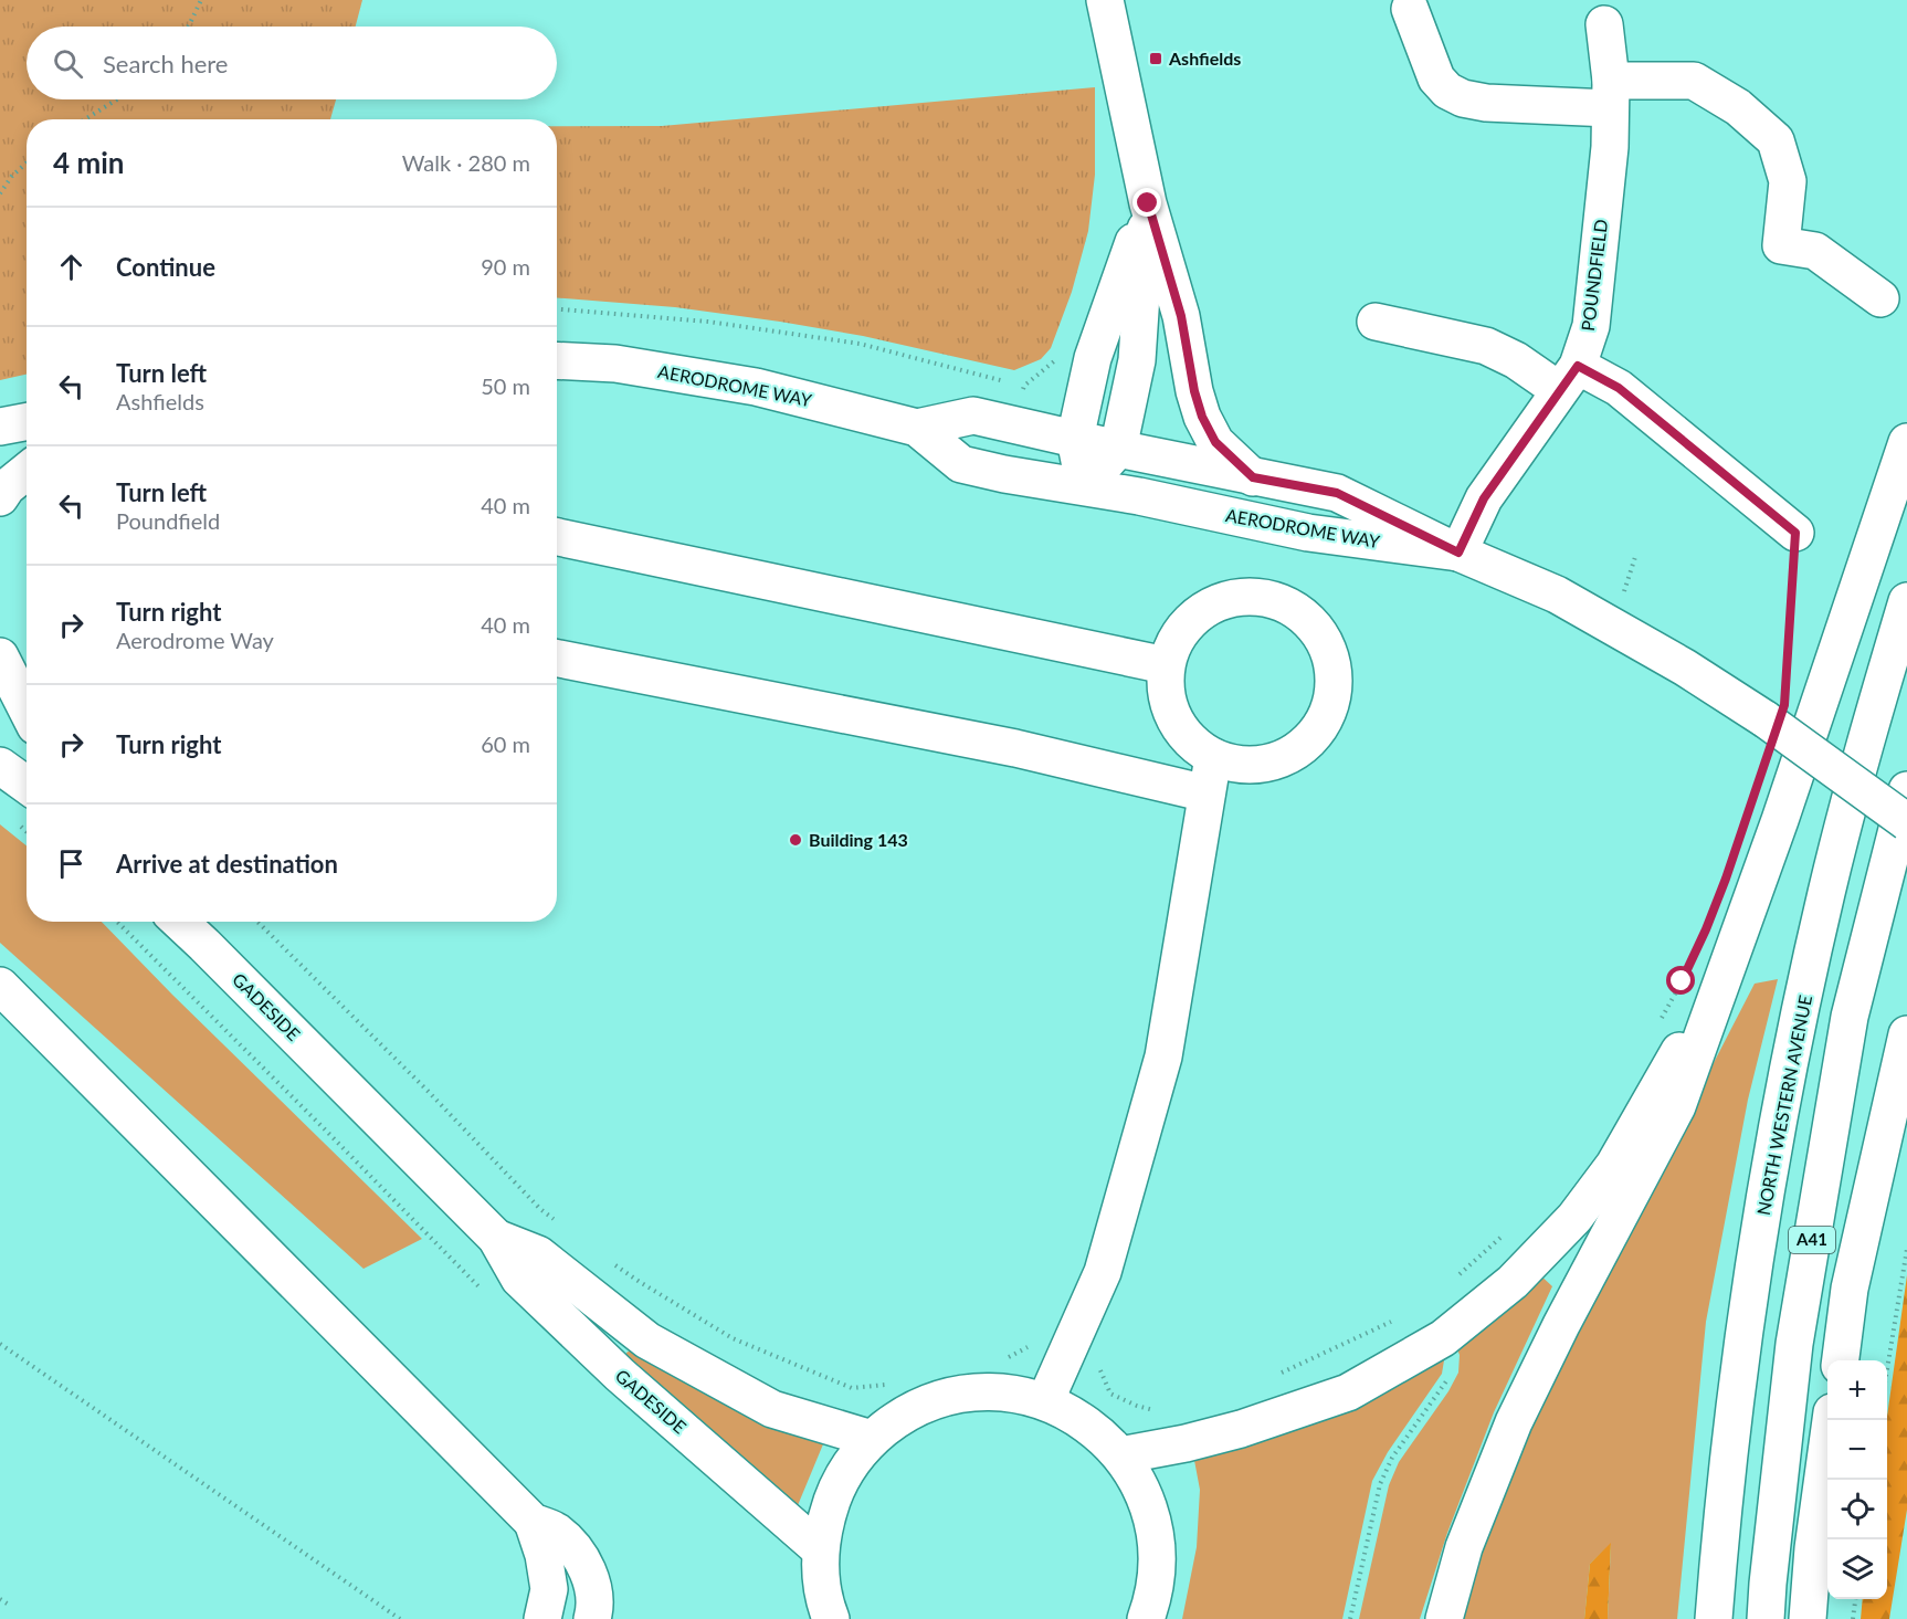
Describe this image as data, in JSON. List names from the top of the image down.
{
  "streets": {
    "main road": [
      "POUNDFIELD",
      "AERODROME WAY",
      "GADESIDE",
      "NORTH WESTERN AVENUE",
      "A41"
    ]
  },
  "crossings": [
    ["POUNDFIELD", "AERODROME WAY"]
  ],
  "places": {
    "transit": ["Ashfields"],
    "other": ["Building 143"]
  },
  "page": {
    "search": "Search here",
    "heading": ["4 min", "Walk · 280 m"],
    "list": [
      ["Continue", "90 m"],
      ["Turn left", "Ashfields", "50 m"],
      ["Turn left", "Poundfield", "40 m"],
      ["Turn right", "Aerodrome Way", "40 m"],
      ["Turn right", "60 m"],
      "Arrive at destination"
    ],
    "map_buttons": ["+", "−"]
  }
}
